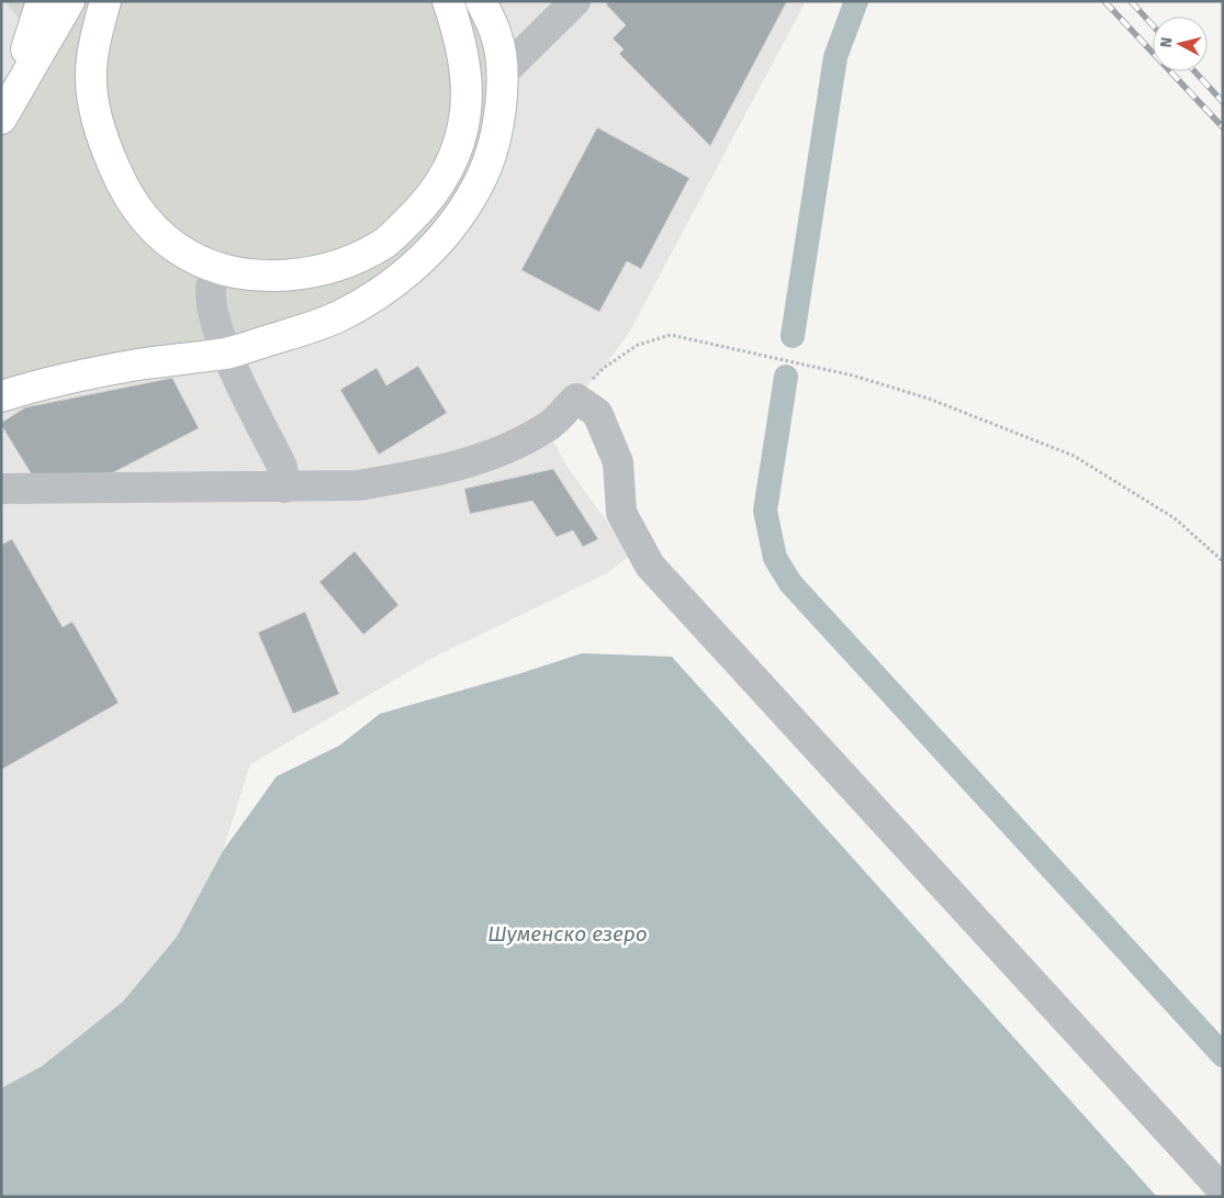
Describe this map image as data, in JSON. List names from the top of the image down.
{
  "water": ["Шуменско езеро"],
  "north": "left"
}
